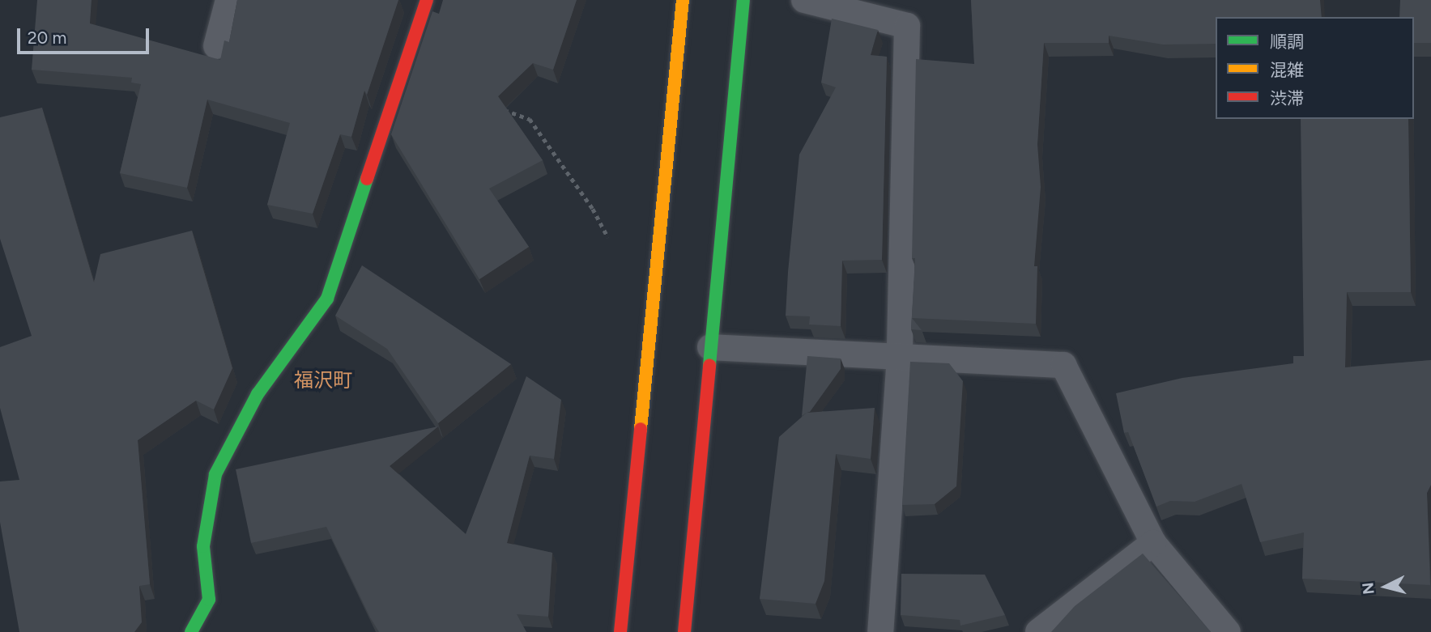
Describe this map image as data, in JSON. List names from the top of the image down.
{
  "districts": ["福沢町"],
  "legend": ["順調", "混雑", "渋滞"],
  "scale_bar": "20 m",
  "north": "left"
}
